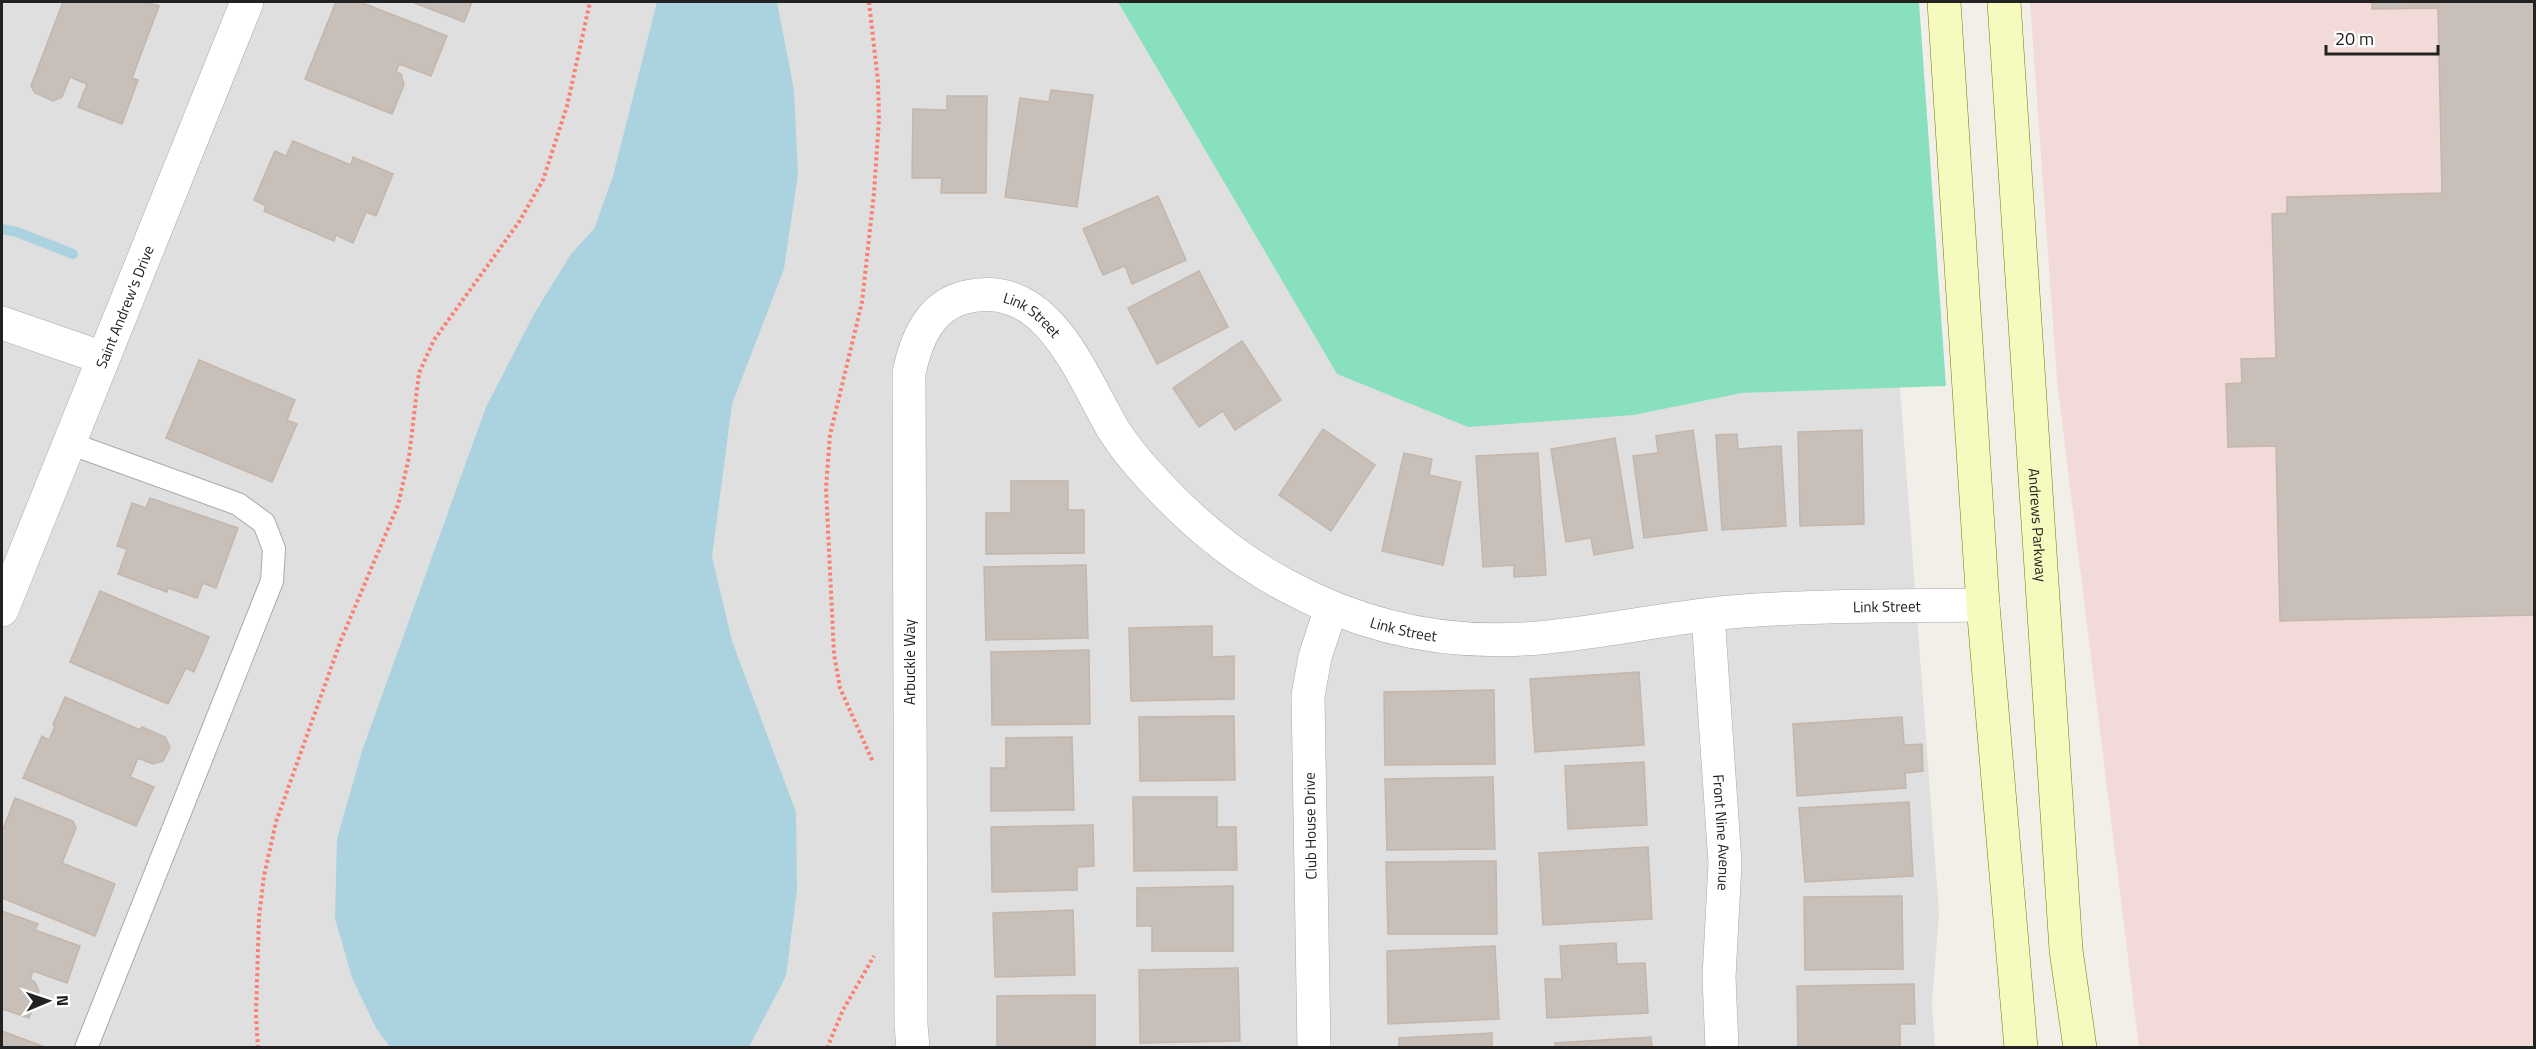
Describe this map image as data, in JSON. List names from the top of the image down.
{
  "streets": {
    "street": [
      "Saint Andrew's Drive",
      "Link Street",
      "Andrews Parkway",
      "Arbuckle Way",
      "Club House Drive",
      "Front Nine Avenue"
    ]
  },
  "crossings": [
    ["Link Street", "Arbuckle Way"],
    ["Link Street", "Club House Drive"],
    ["Link Street", "Front Nine Avenue"]
  ],
  "scale_bar": "20 m",
  "north": "right"
}
